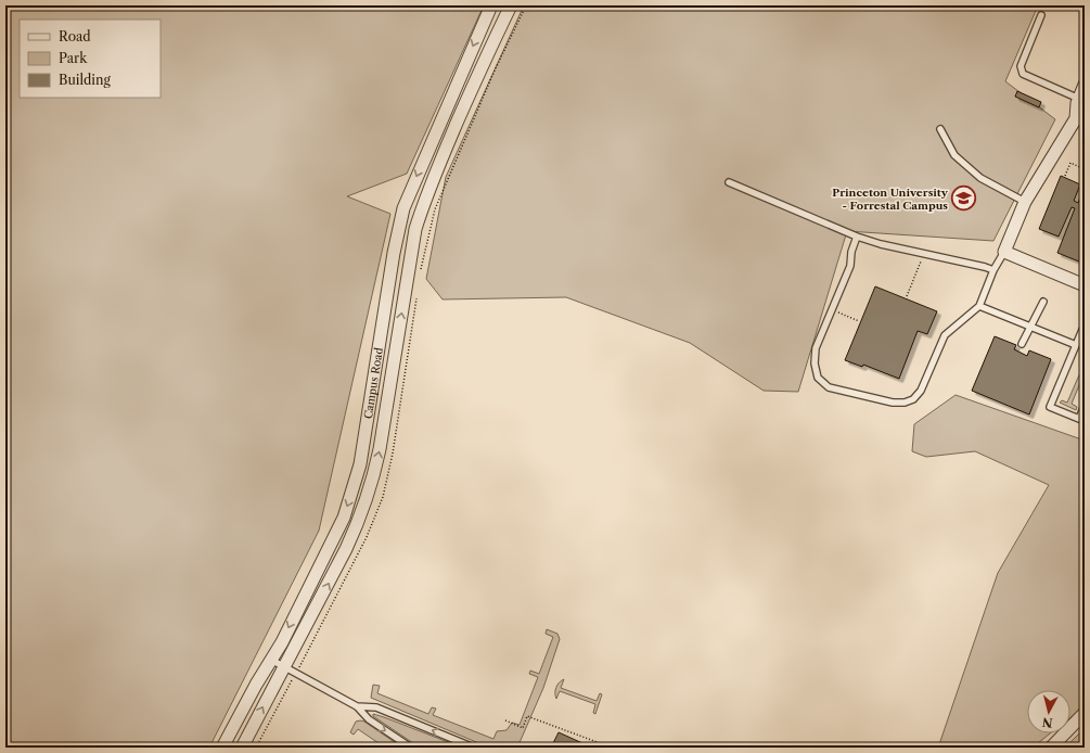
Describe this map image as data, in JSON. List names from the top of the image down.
{
  "streets": {
    "street": ["Campus Road"]
  },
  "places": {
    "school or university": ["Princeton University - Forrestal Campus"]
  },
  "legend": ["Road", "Park", "Building"],
  "north": "bottom"
}
